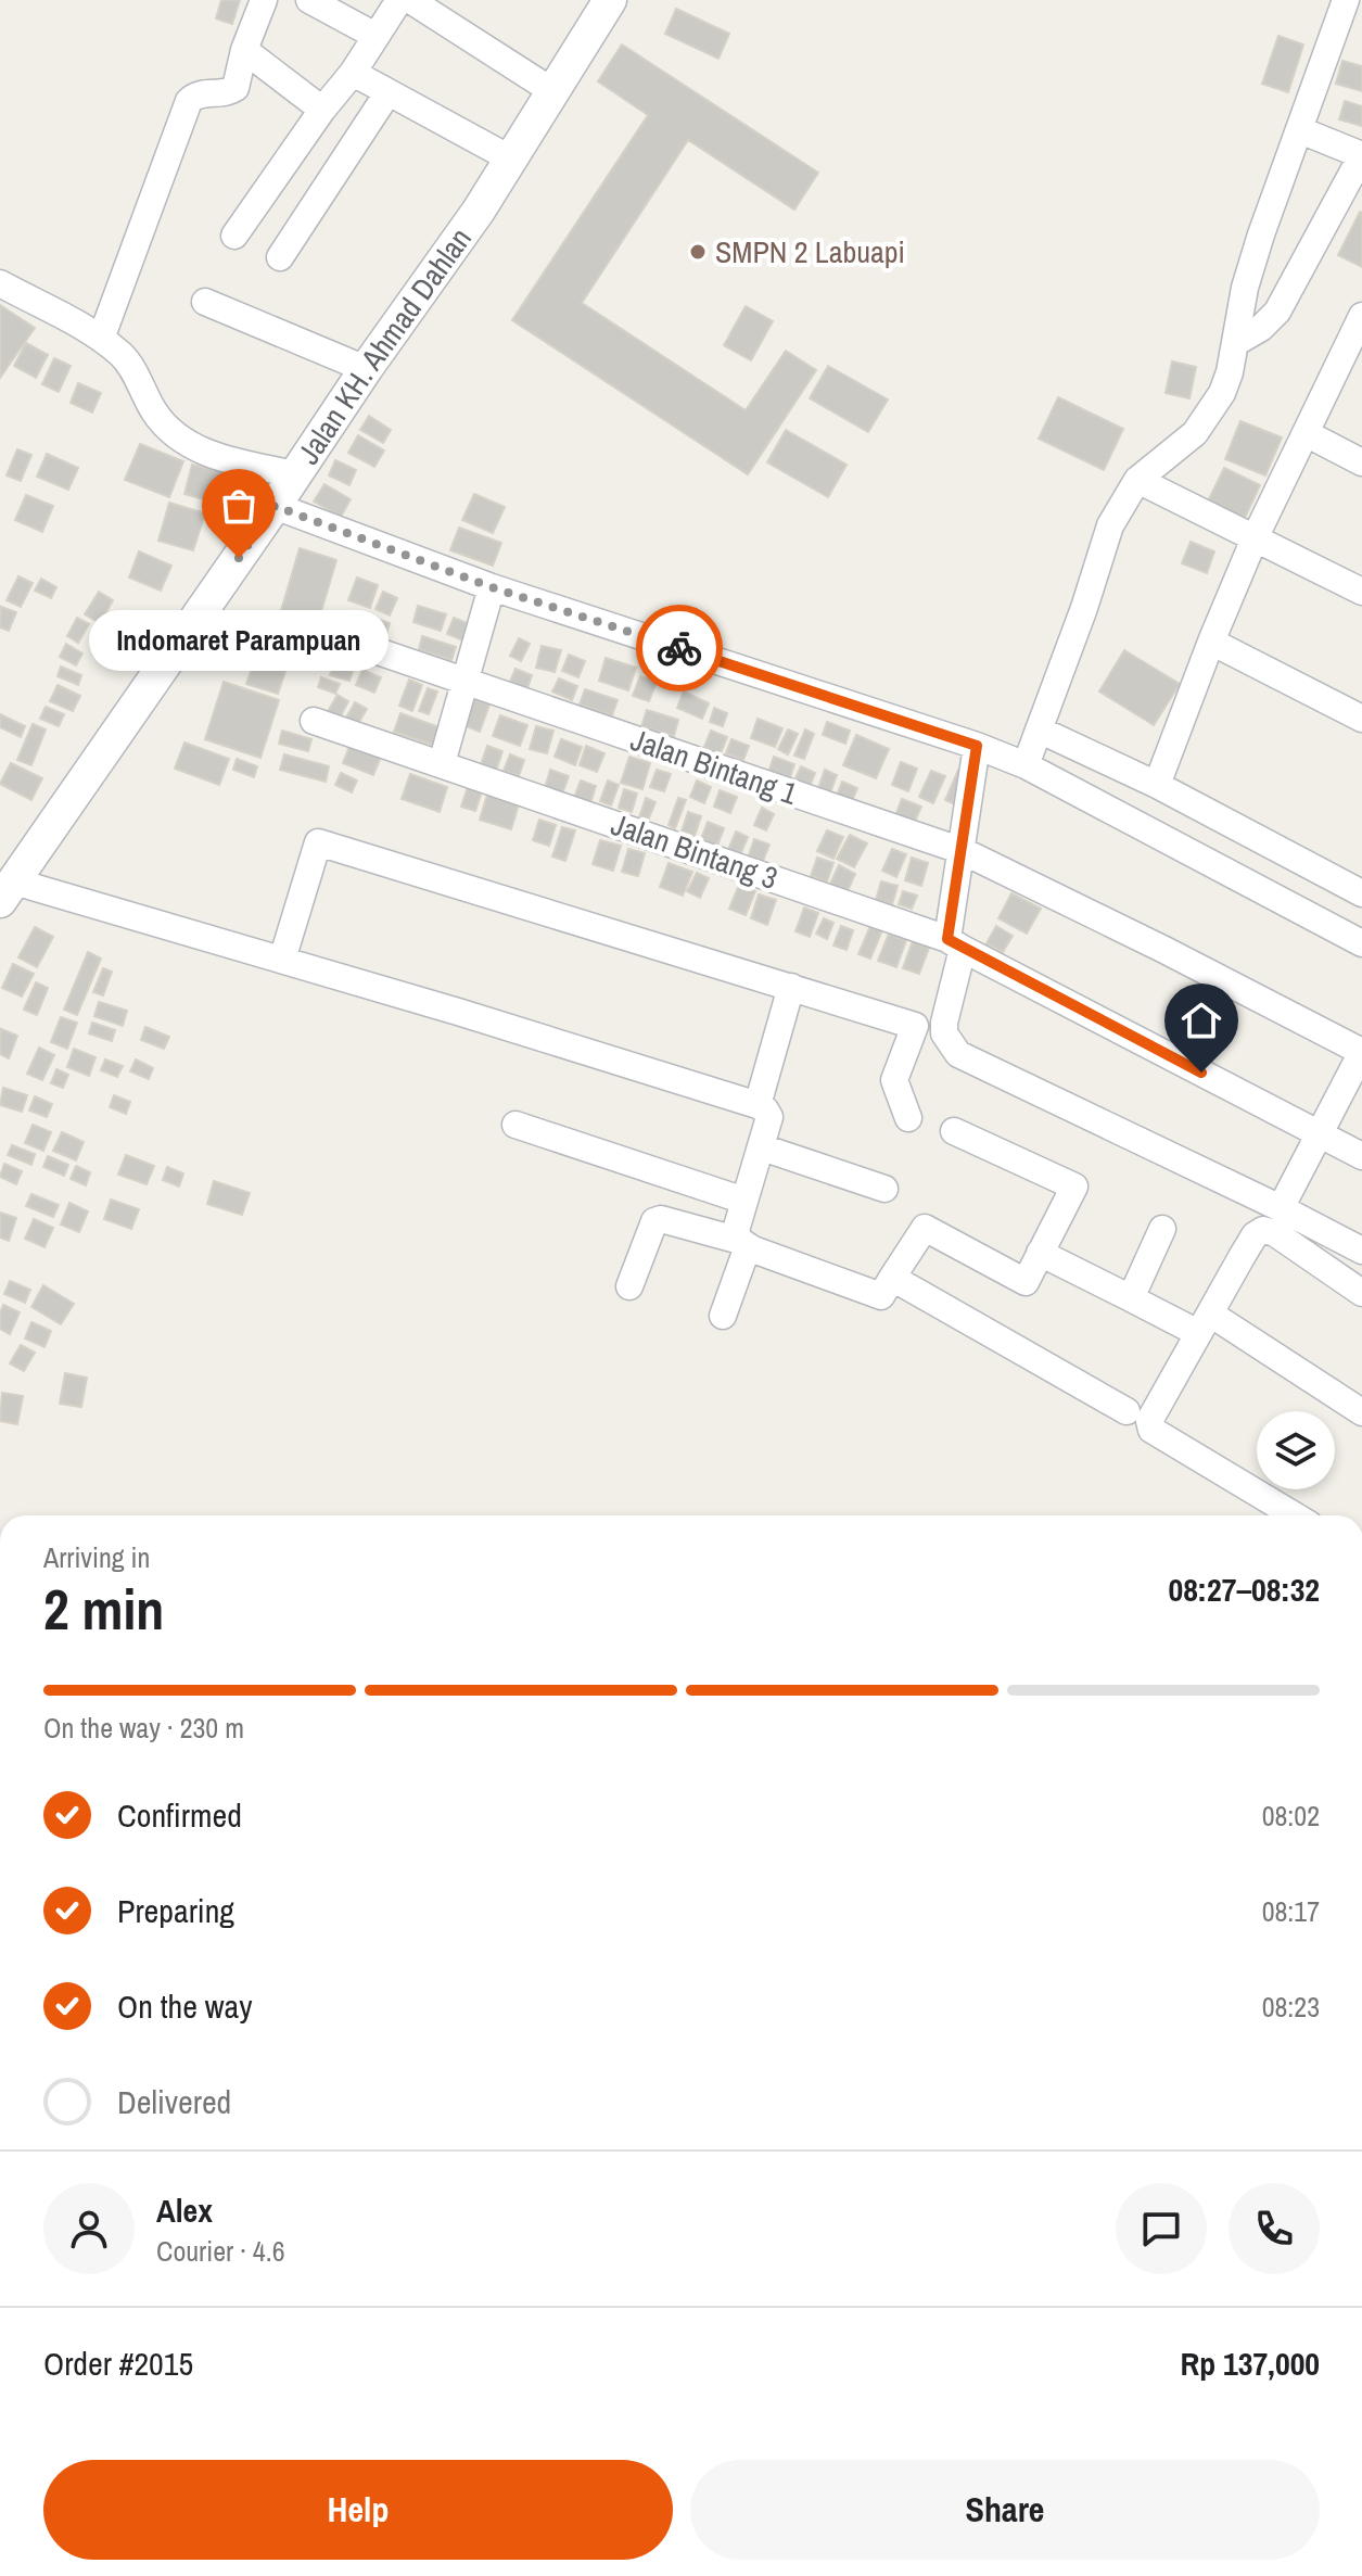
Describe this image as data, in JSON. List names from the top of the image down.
{
  "streets": {
    "street": ["Jalan KH. Ahmad Dahlan", "Jalan Bintang 1", "Jalan Bintang 3"]
  },
  "places": ["SMPN 2 Labuapi", "Indomaret Parampuan"],
  "page": {
    "bubble": "Indomaret Parampuan",
    "heading": ["2 min", "Arriving in", "08:27–08:32"],
    "panel": [
      "Alex",
      "Courier · 4.6",
      "Order #2015",
      "Rp 137,000"
    ],
    "bar": "On the way · 230 m",
    "list": [
      ["Confirmed", "08:02"],
      ["Preparing", "08:17"],
      ["On the way", "08:23"],
      "Delivered"
    ],
    "buttons": ["Help", "Share"]
  }
}
